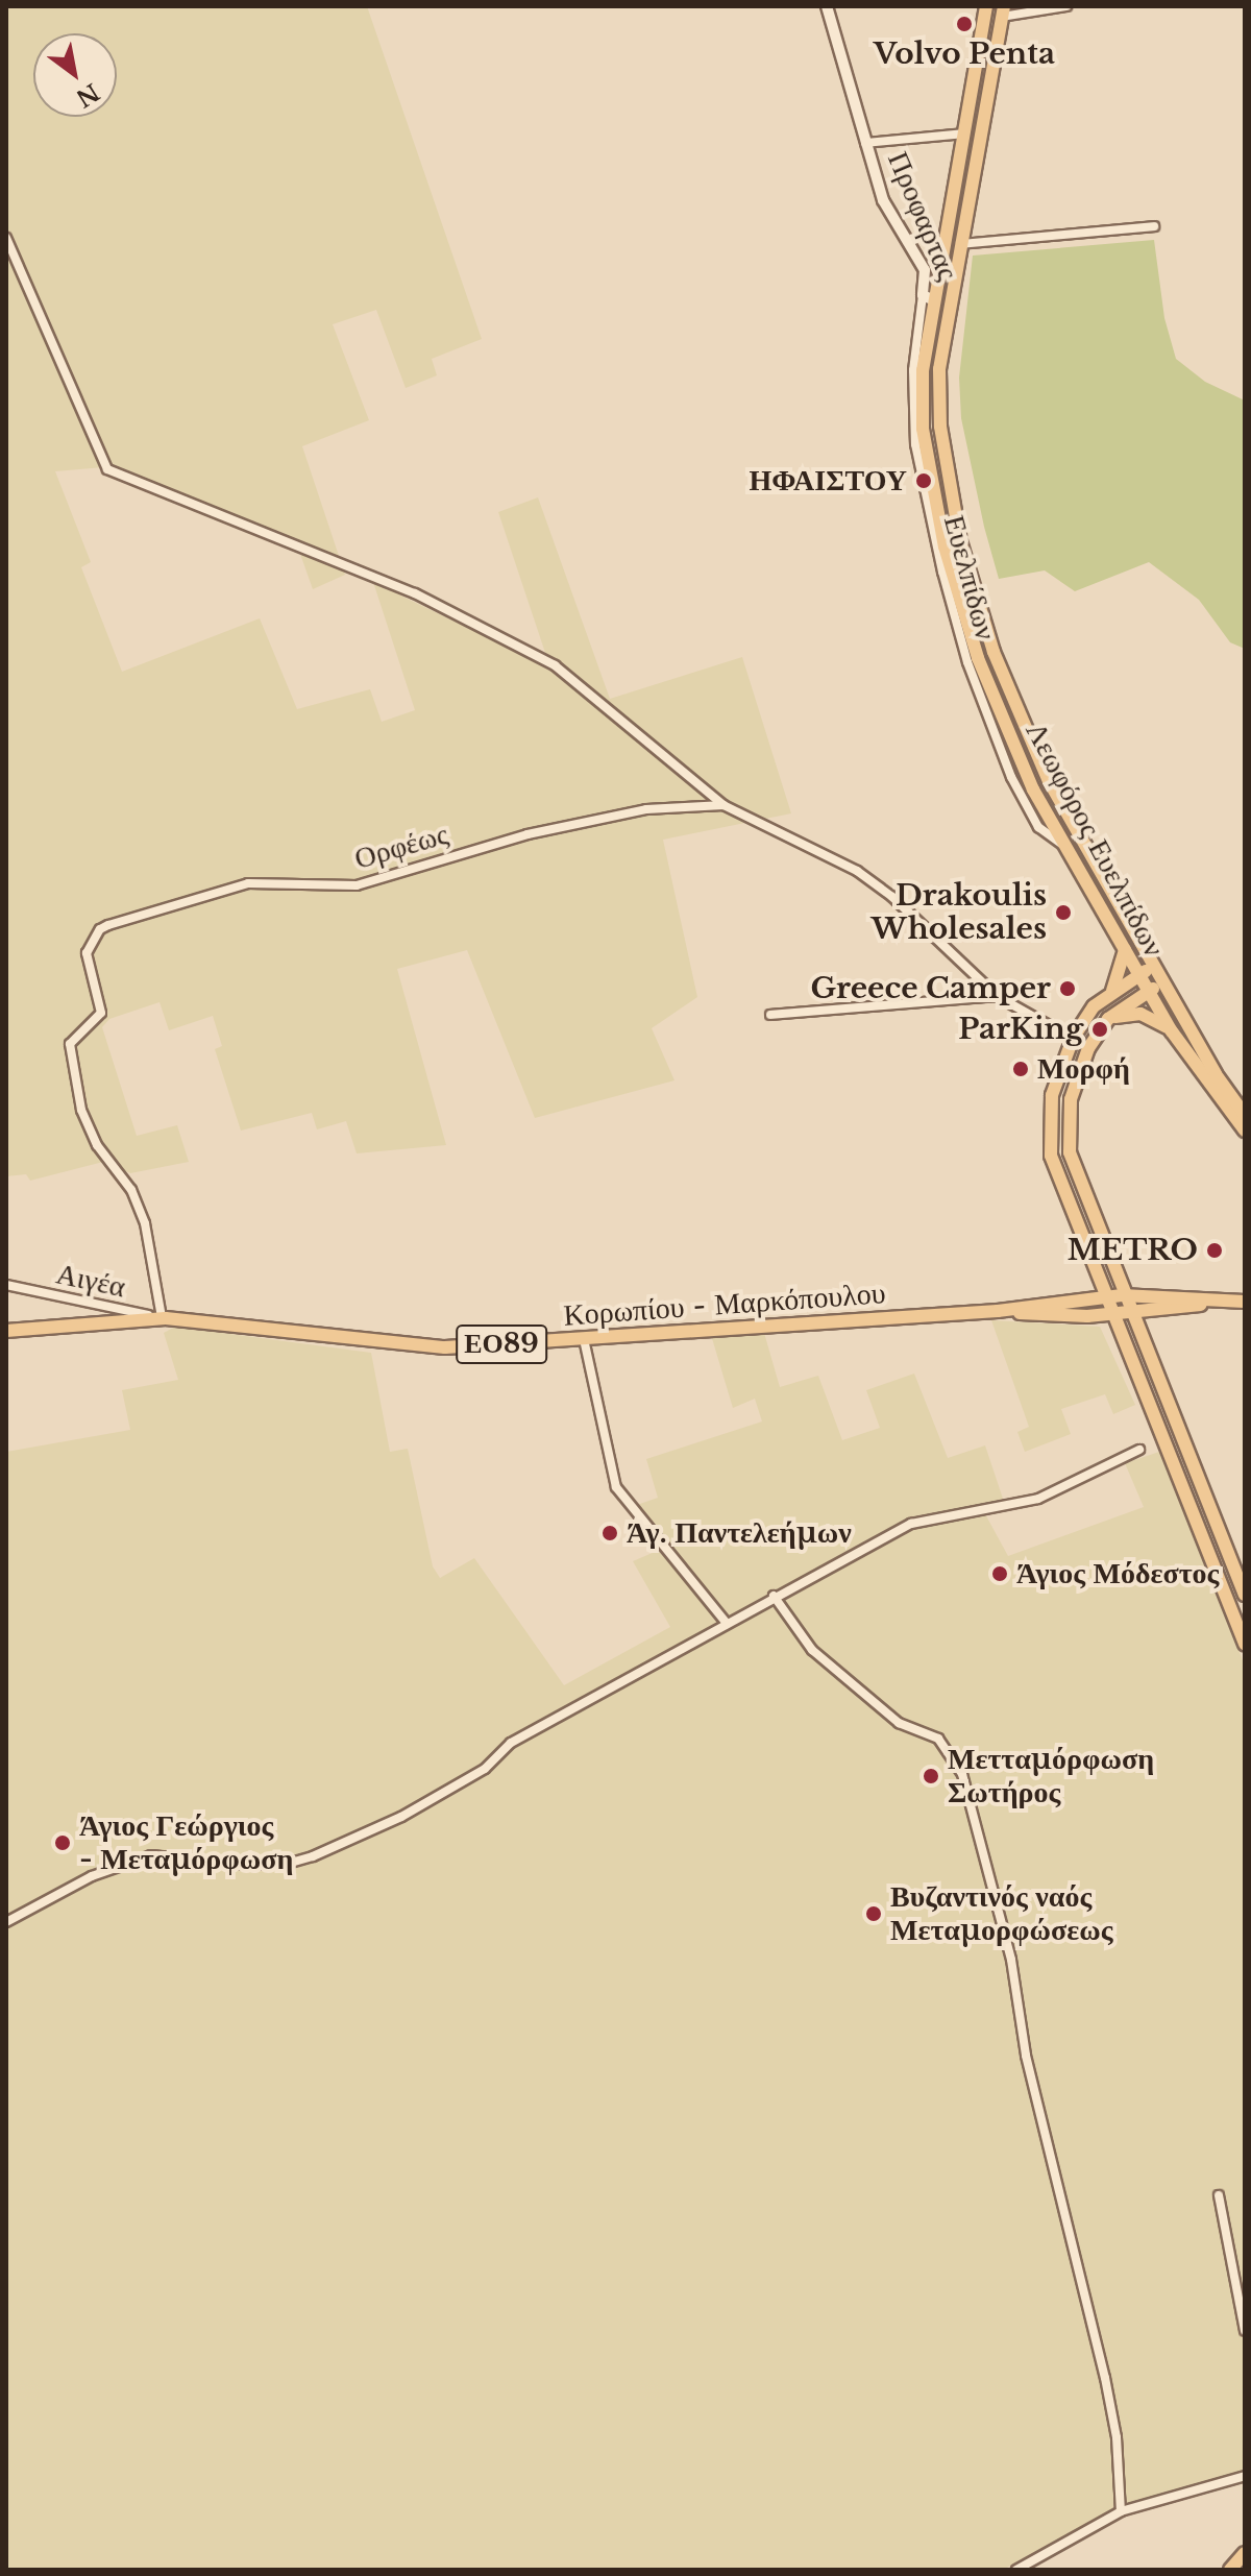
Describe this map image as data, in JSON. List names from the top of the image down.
{
  "streets": {
    "main road": ["Λεωφόρος Ευελπίδων", "Κορωπίου - Μαρκόπουλου", "ΕΟ89"],
    "street": ["Προφαρτας", "Ορφέως", "Αιγέα"]
  },
  "crossings": [
    ["Προφαρτας", "Λεωφόρος Ευελπίδων"],
    ["Ορφέως", "Αιγέα"],
    ["Ορφέως", "Κορωπίου - Μαρκόπουλου"],
    ["Αιγέα", "Κορωπίου - Μαρκόπουλου"]
  ],
  "places": [
    "Volvo Penta",
    "ΗΦΑΙΣΤΟΥ",
    "Drakoulis Wholesales",
    "Greece Camper",
    "ParKing",
    "Μορφή",
    "METRO",
    "Άγ. Παντελεήμων",
    "Άγιος Μόδεστος",
    "Μετταμόρφωση Σωτήρος",
    "Άγιος Γεώργιος - Μεταμόρφωση",
    "Βυζαντινός ναός Μεταμορφώσεως"
  ],
  "north": "bottom right"
}
